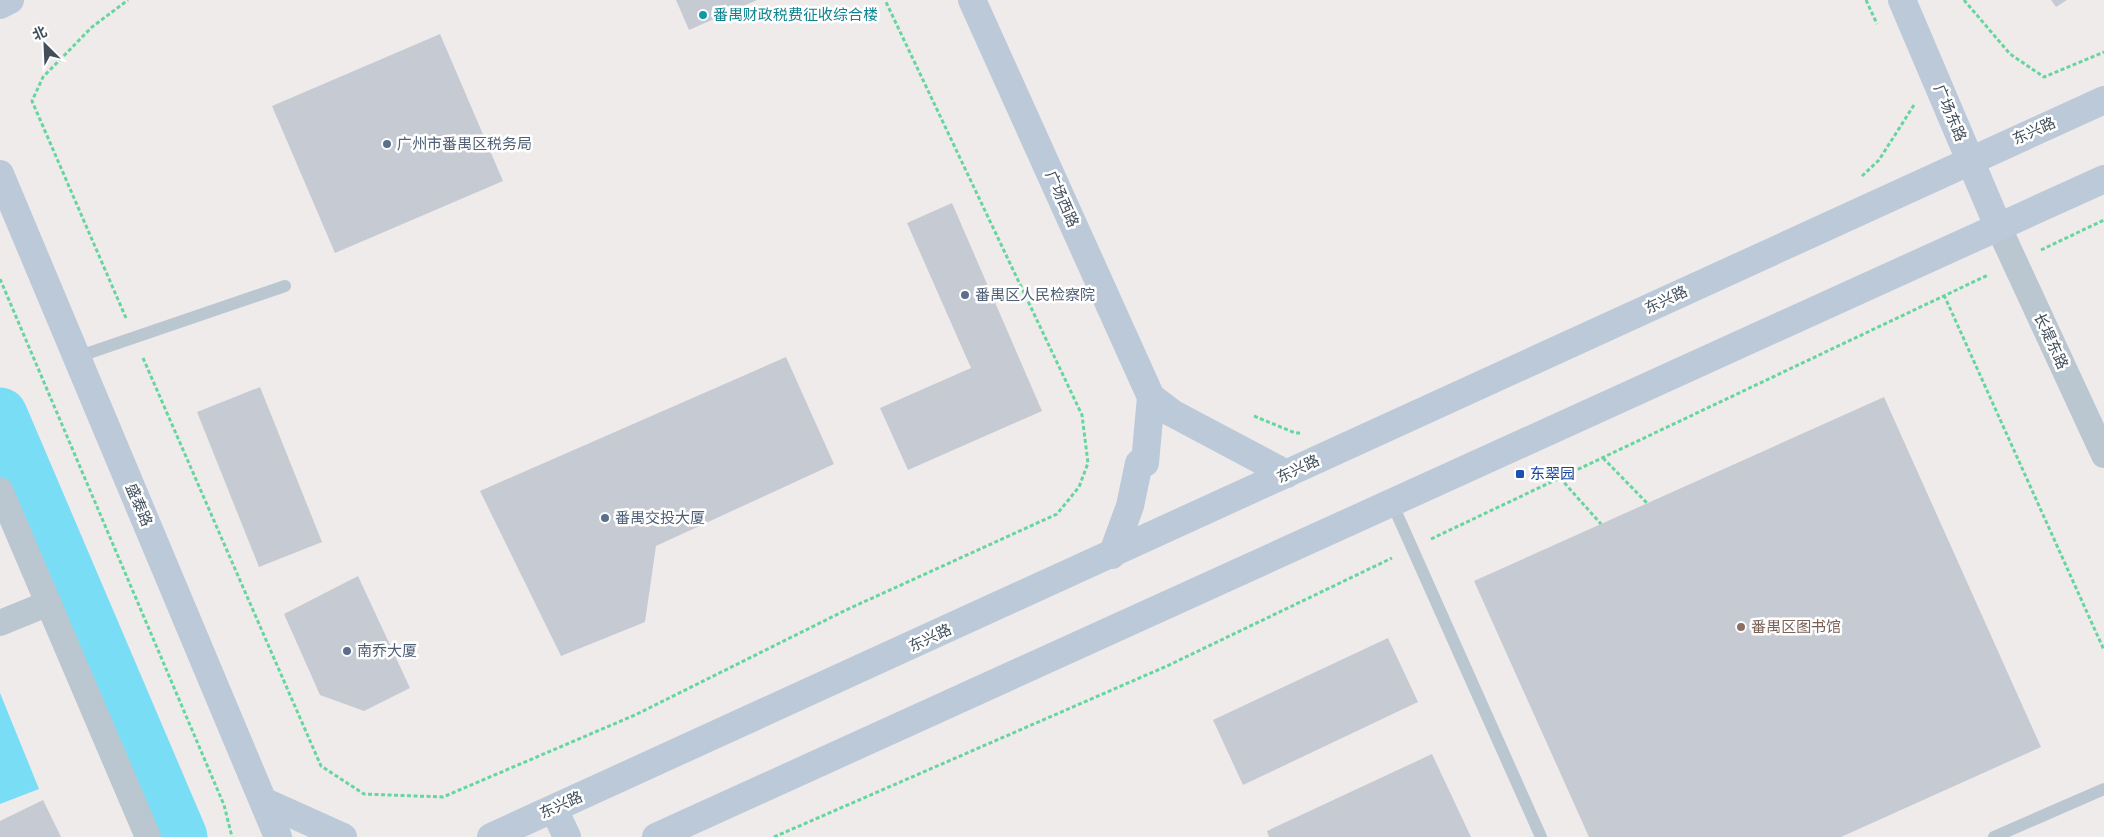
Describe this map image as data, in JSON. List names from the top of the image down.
{
  "streets": {
    "main road": [
      "广场东路",
      "东兴路",
      "广场西路",
      "盛泰路"
    ],
    "street": ["长堤东路"]
  },
  "crossings": [
    ["广场东路", "东兴路"],
    ["广场东路", "长堤东路"]
  ],
  "places": {
    "other": [
      "番禺财政税费征收综合楼",
      "广州市番禺区税务局",
      "番禺区人民检察院",
      "番禺交投大厦",
      "番禺区图书馆",
      "南乔大厦"
    ],
    "transit": ["东翠园"]
  },
  "north": "top left"
}
